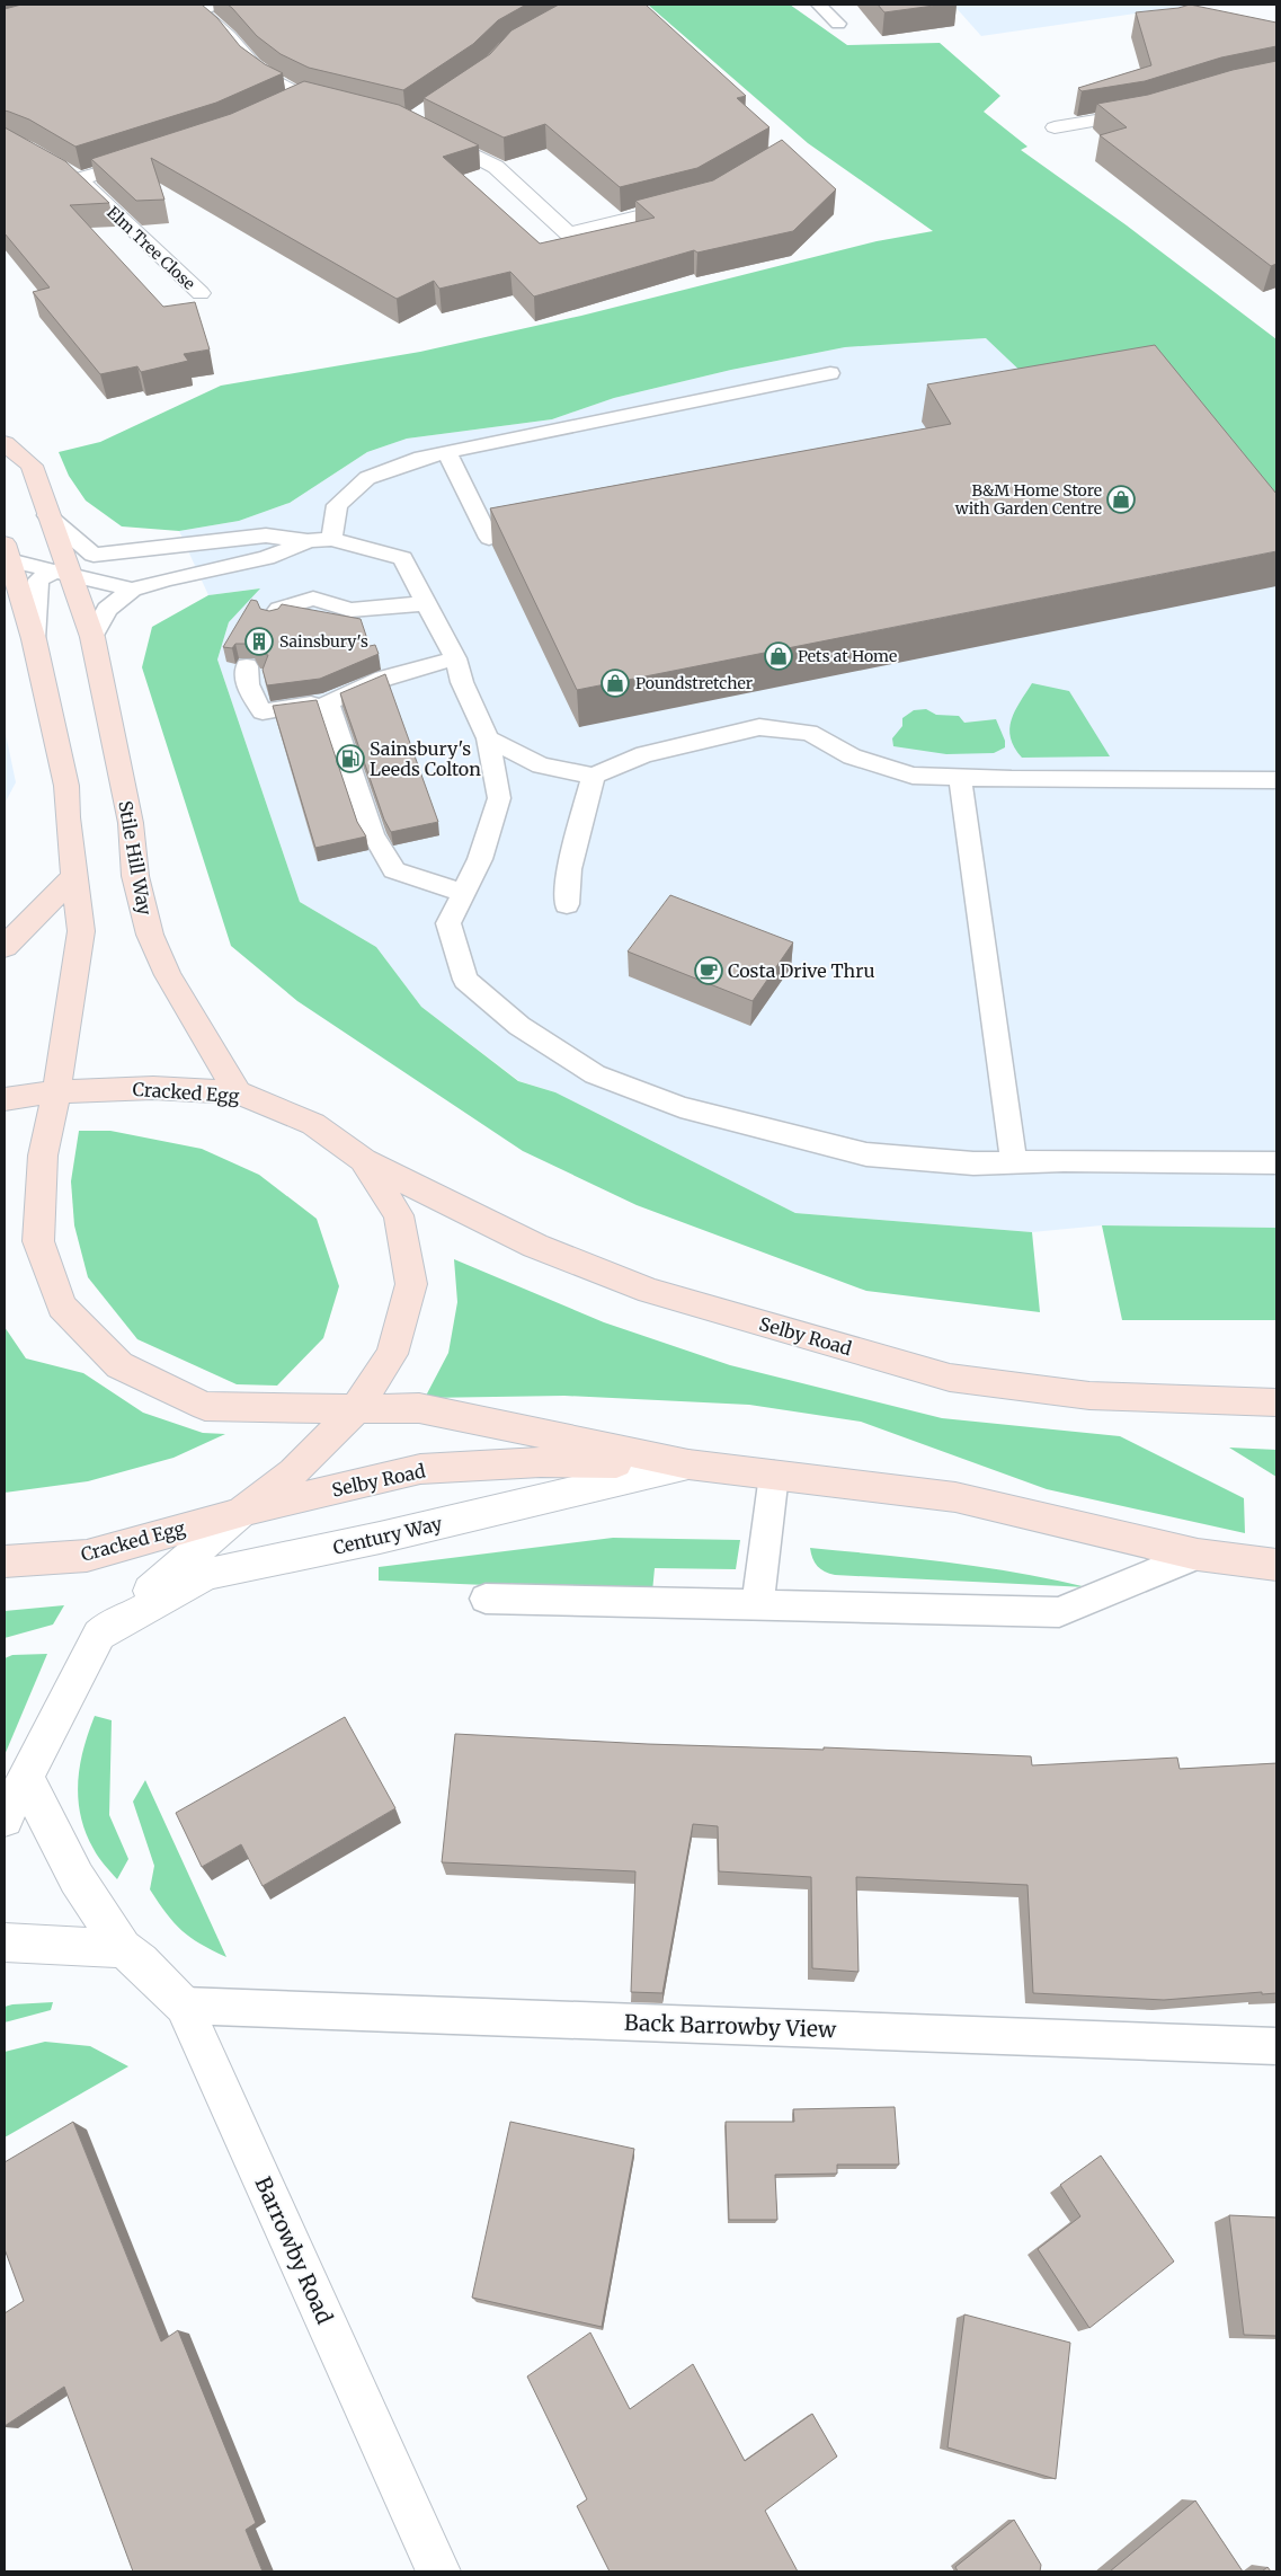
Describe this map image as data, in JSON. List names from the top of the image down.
{
  "streets": {
    "street": [
      "Elm Tree Close",
      "Stile Hill Way",
      "Cracked Egg",
      "Selby Road",
      "Century Way",
      "Barrowby Road"
    ],
    "lane": ["Back Barrowby View"]
  },
  "crossings": [
    ["Stile Hill Way", "Cracked Egg"],
    ["Cracked Egg", "Selby Road"],
    ["Selby Road", "Century Way"],
    ["Back Barrowby View", "Barrowby Road"]
  ],
  "places": {
    "shop": ["B&M Home Store with Garden Centre", "Pets at Home", "Poundstretcher"],
    "building": ["Sainsbury's"],
    "fuel station": ["Sainsbury's Leeds Colton"],
    "cafe": ["Costa Drive Thru"]
  }
}
